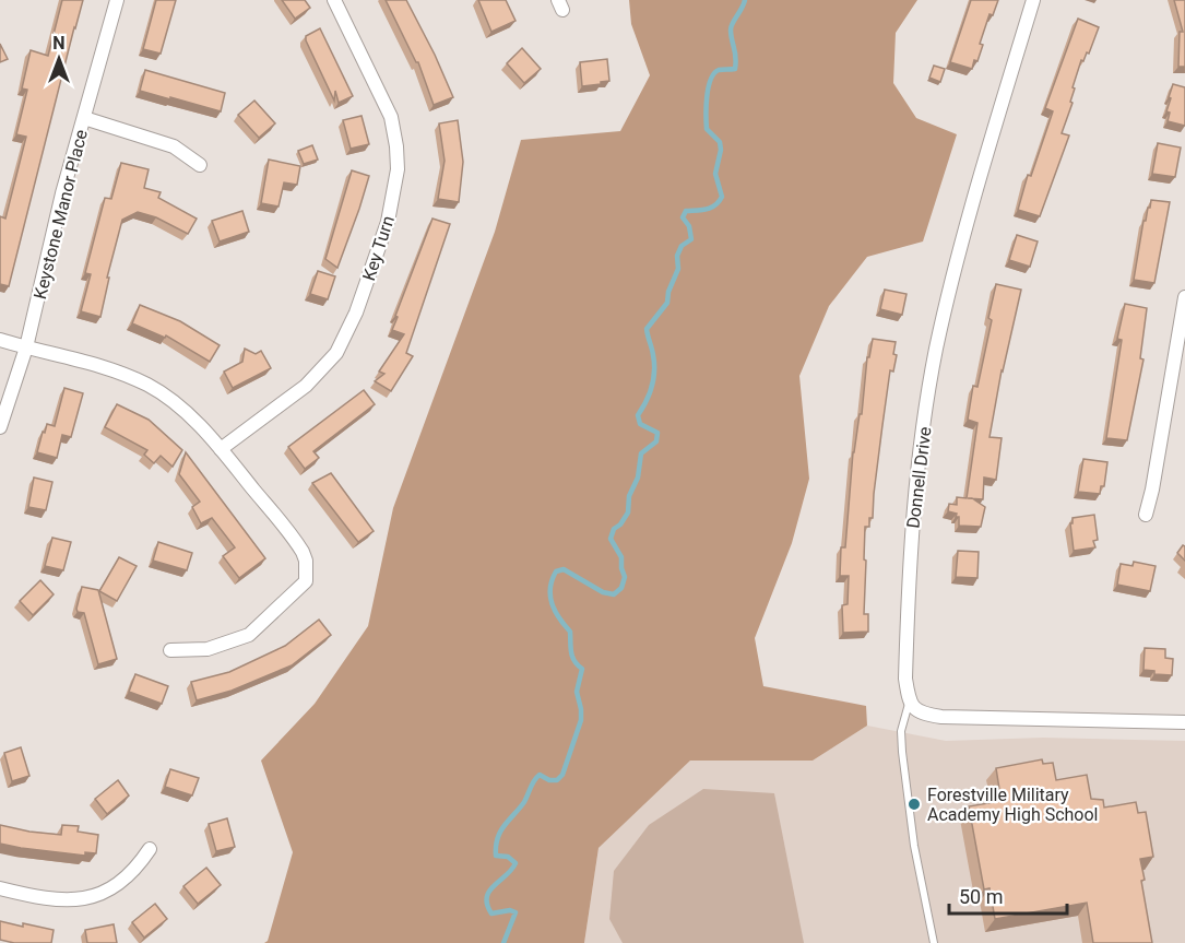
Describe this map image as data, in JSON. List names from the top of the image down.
{
  "streets": {
    "street": ["Keystone Manor Place", "Key Turn", "Donnell Drive"]
  },
  "places": ["Forestville Military Academy High School"],
  "scale_bar": "50 m",
  "north": "top"
}
